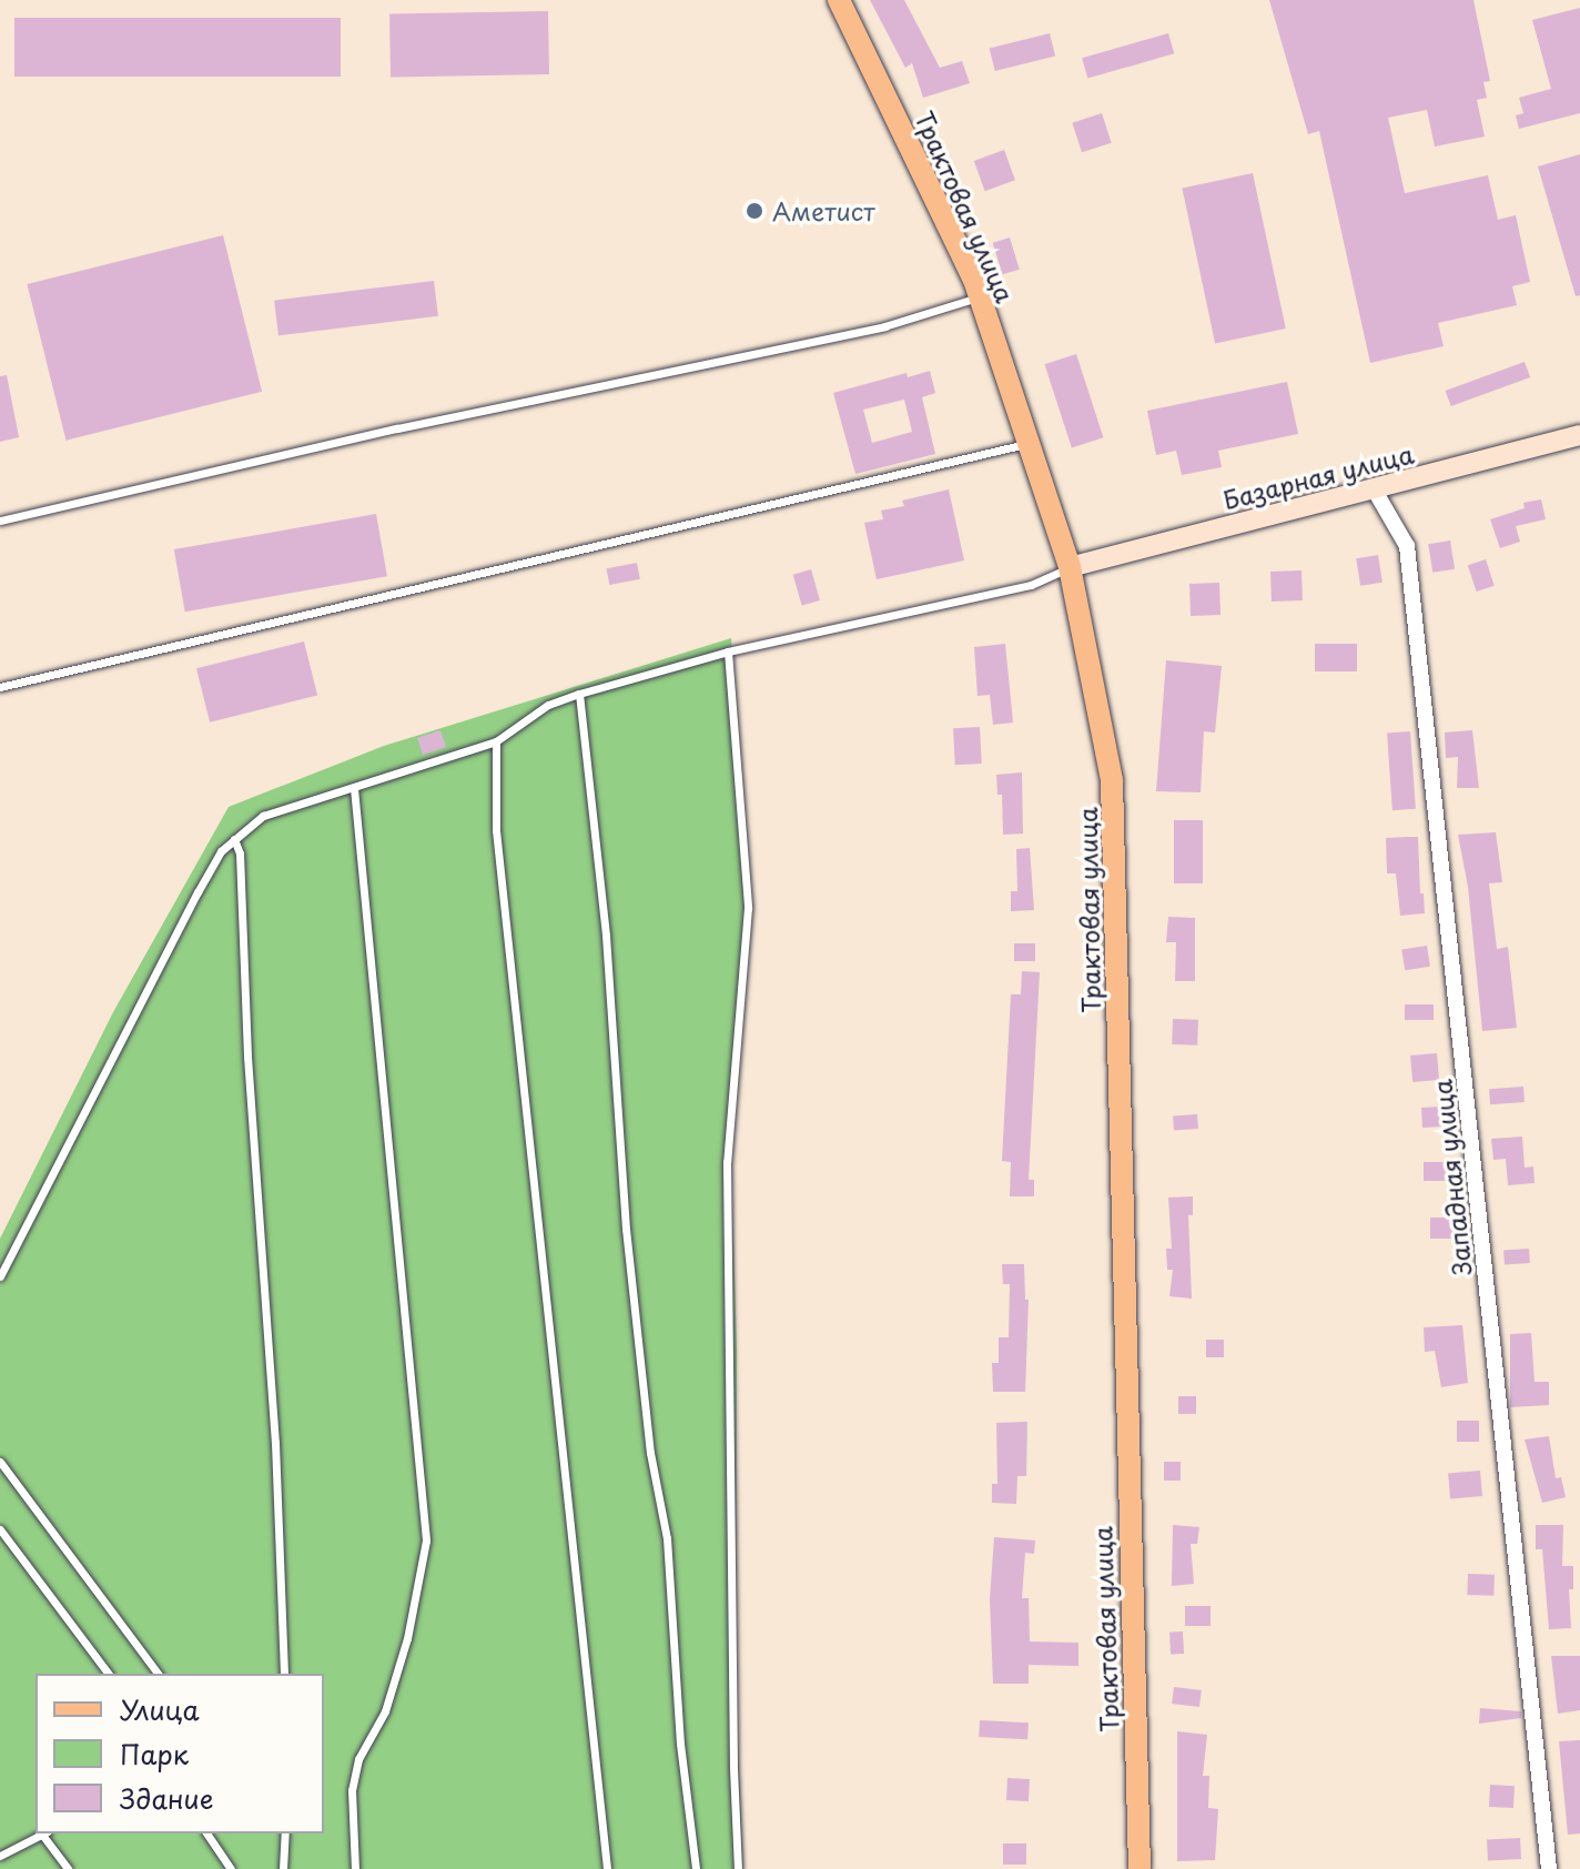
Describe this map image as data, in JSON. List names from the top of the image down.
{
  "streets": {
    "main road": ["Трактовая улица"],
    "street": ["Базарная улица", "Западная улица"]
  },
  "crossings": [
    ["Трактовая улица", "Базарная улица"],
    ["Базарная улица", "Западная улица"]
  ],
  "places": ["Аметист"],
  "legend": ["Улица", "Парк", "Здание"]
}
